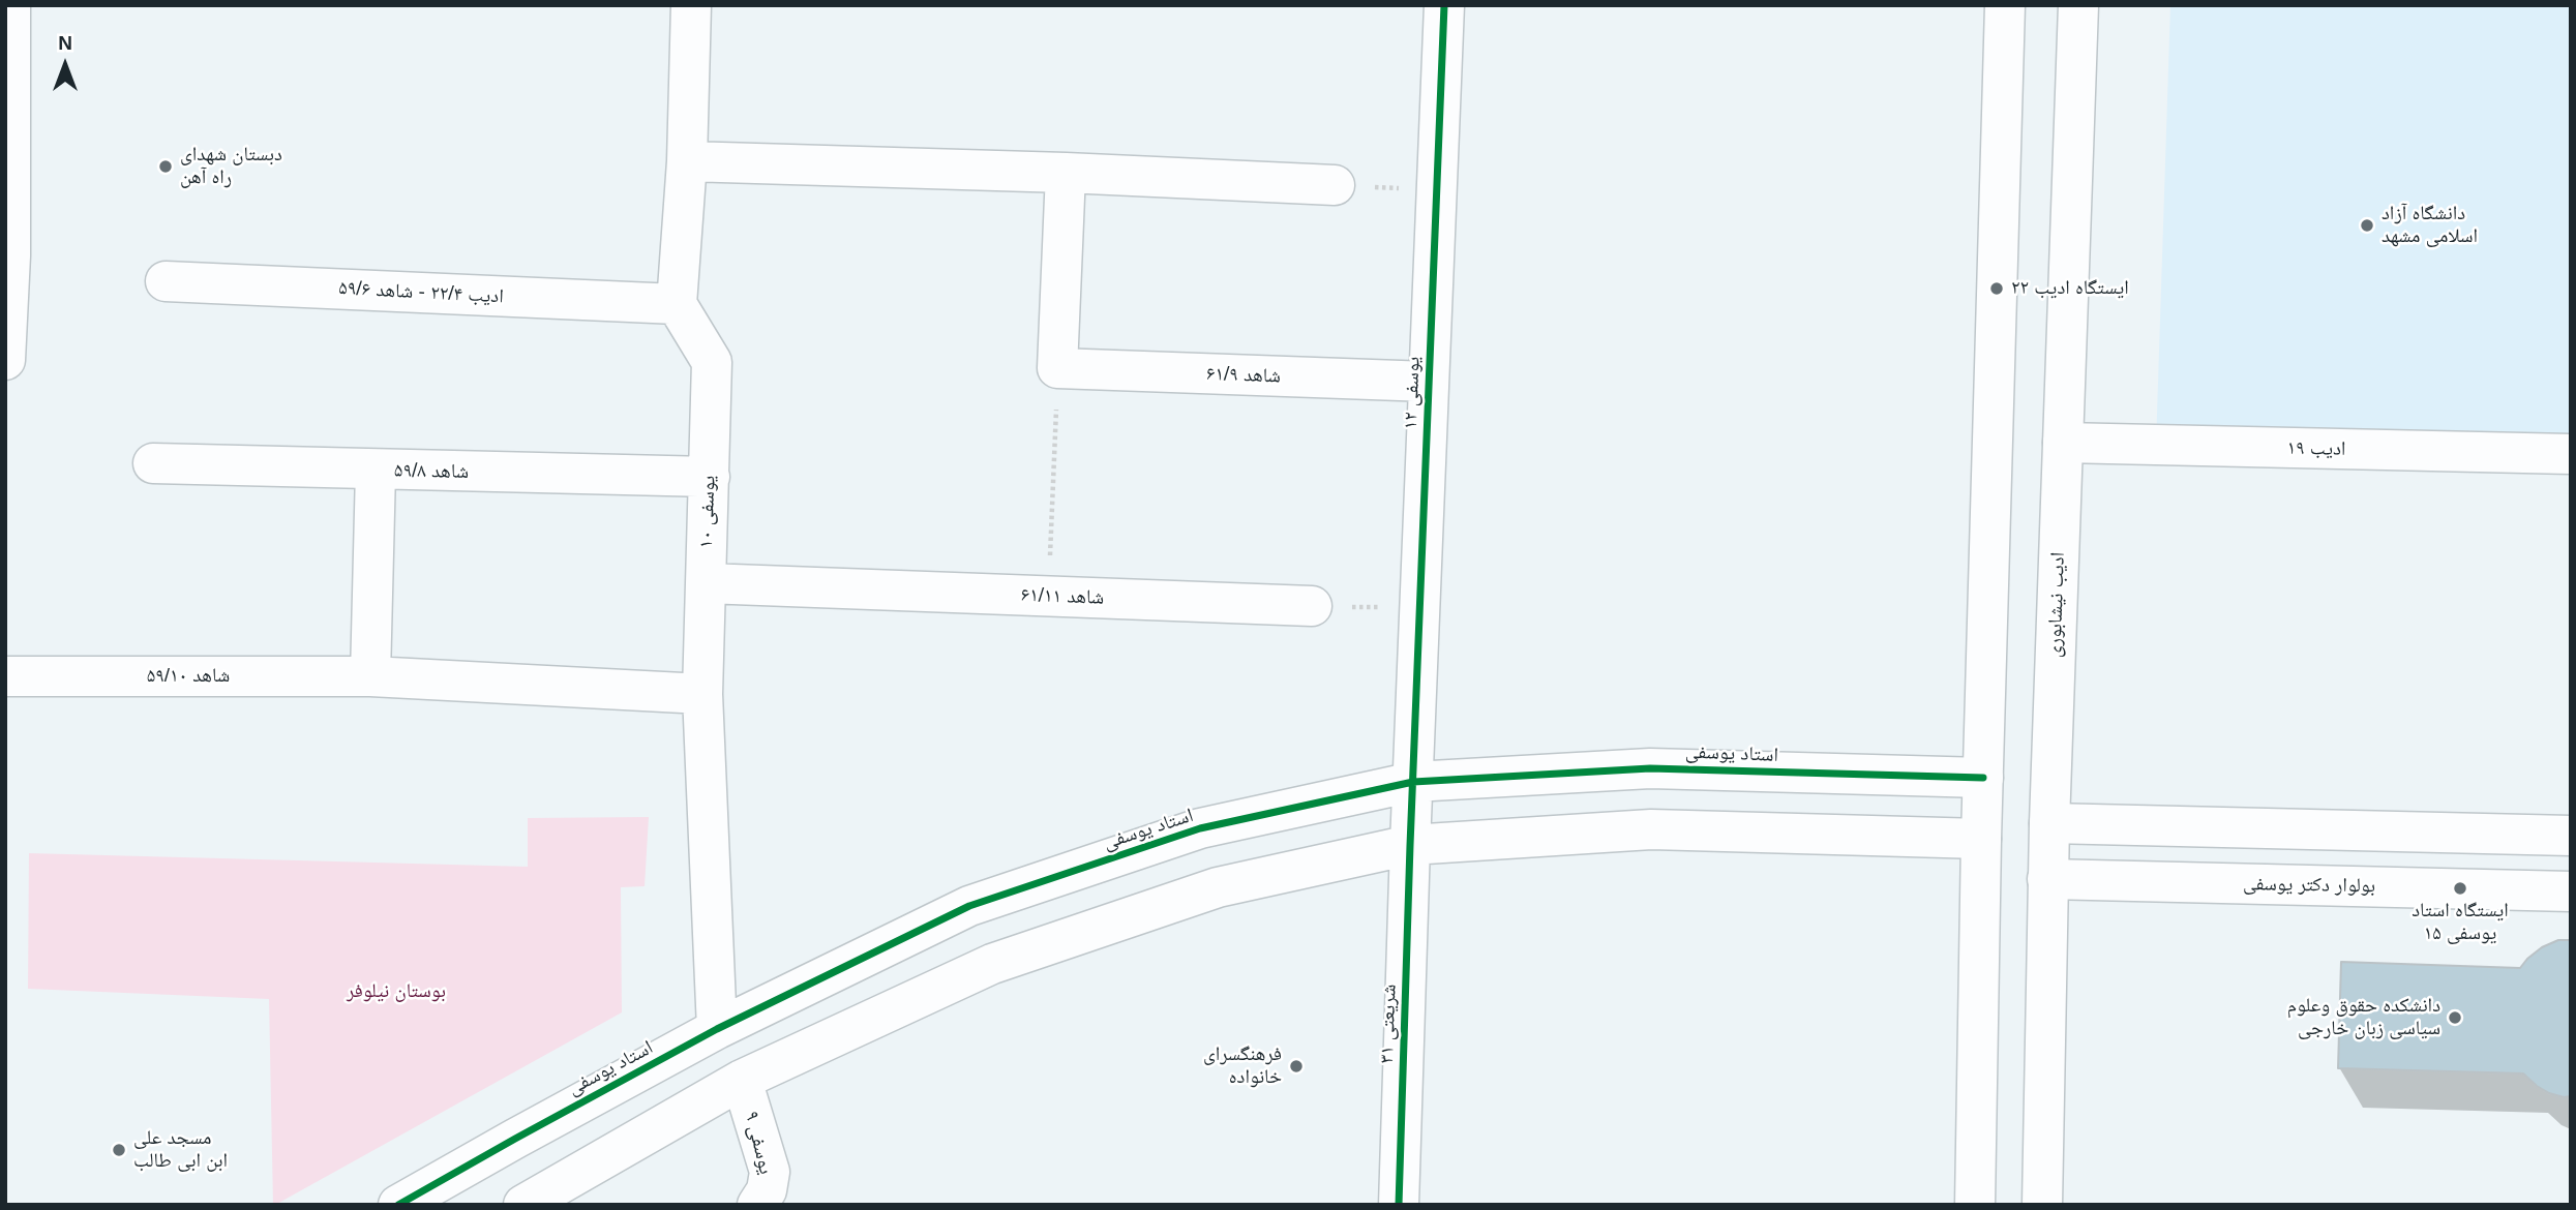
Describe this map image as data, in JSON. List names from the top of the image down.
{
  "streets": {
    "street": [
      "ادیب ۲۲/۴ - شاهد ۵۹/۶",
      "شاهد ۶۱/۹",
      "یوسفی ۱۲",
      "ادیب ۱۹",
      "شاهد ۵۹/۸",
      "یوسفی ۱۰",
      "شاهد ۶۱/۱۱",
      "ادیب نیشابوری",
      "شاهد ۵۹/‍۱۰",
      "استاد یوسفی",
      "بولوار دکتر یوسفی",
      "شریعتی ۳۱",
      "یوسفی ۹"
    ]
  },
  "crossings": [
    ["ادیب ۲۲/۴ - شاهد ۵۹/۶", "یوسفی ۱۰"],
    ["شاهد ۶۱/۹", "یوسفی ۱۲"],
    ["یوسفی ۱۲", "استاد یوسفی"],
    ["یوسفی ۱۲", "شریعتی ۳۱"],
    ["ادیب ۱۹", "ادیب نیشابوری"],
    ["شاهد ۵۹/۸", "یوسفی ۱۰"],
    ["یوسفی ۱۰", "شاهد ۶۱/۱۱"],
    ["یوسفی ۱۰", "شاهد ۵۹/‍۱۰"],
    ["یوسفی ۱۰", "استاد یوسفی"],
    ["ادیب نیشابوری", "بولوار دکتر یوسفی"],
    ["استاد یوسفی", "شریعتی ۳۱"]
  ],
  "parks": ["بوستان نیلوفر"],
  "places": [
    "دبستان شهدای راه آهن",
    "دانشگاه آزاد اسلامی مشهد",
    "ایستگاه ادیب ۲۲",
    "ایستگاه استاد یوسفی ۱۵",
    "دانشکده حقوق وعلوم سیاسی زبان خارجی",
    "فرهنگسرای خانواده",
    "مسجد علی ابن ابی طالب"
  ],
  "north": "top"
}
